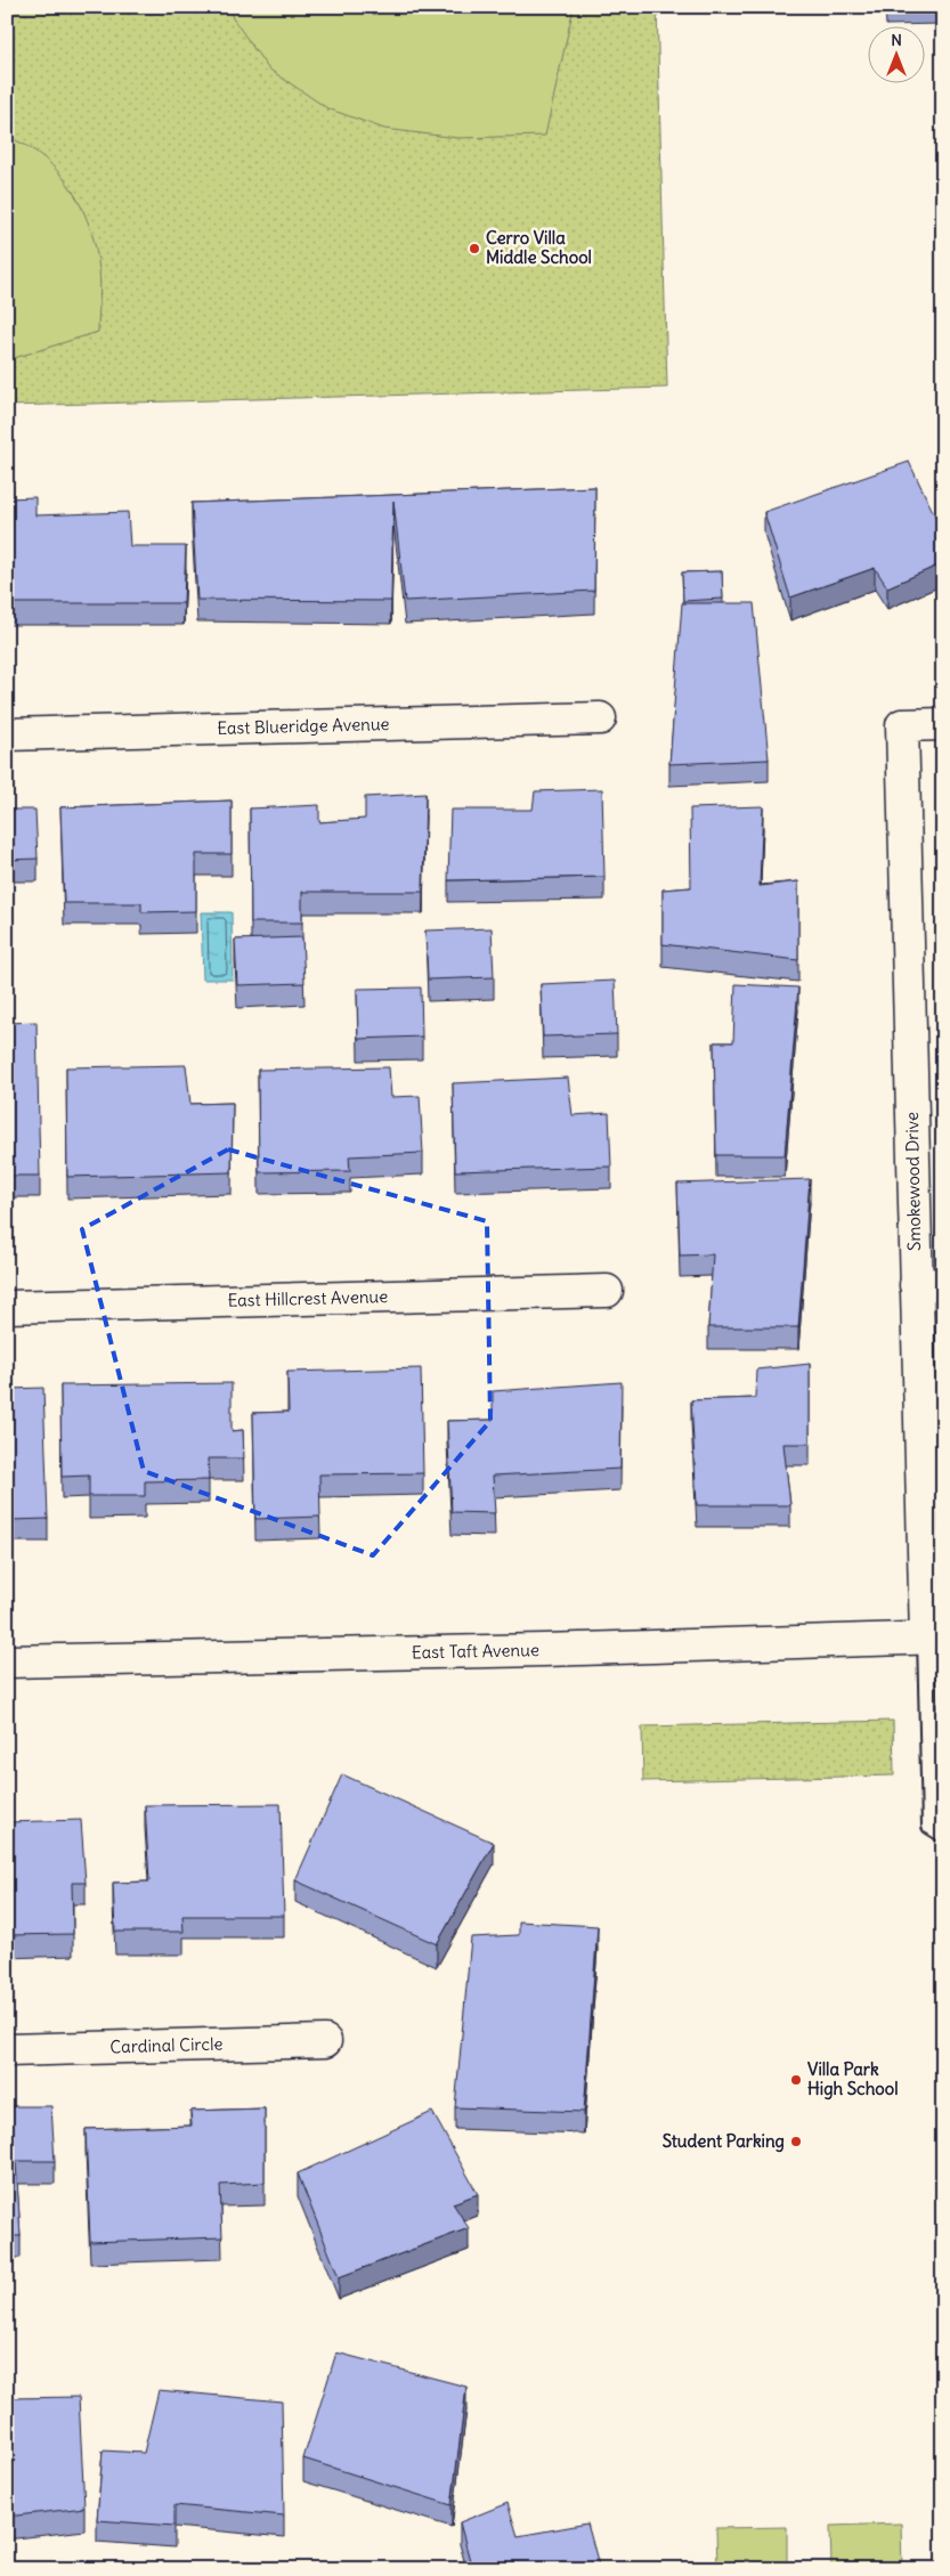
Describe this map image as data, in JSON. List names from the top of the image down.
{
  "streets": {
    "street": [
      "East Blueridge Avenue",
      "Smokewood Drive",
      "East Hillcrest Avenue",
      "East Taft Avenue",
      "Cardinal Circle"
    ]
  },
  "crossings": [
    ["Smokewood Drive", "East Taft Avenue"]
  ],
  "places": ["Cerro Villa Middle School", "Villa Park High School", "Student Parking"],
  "north": "top"
}
